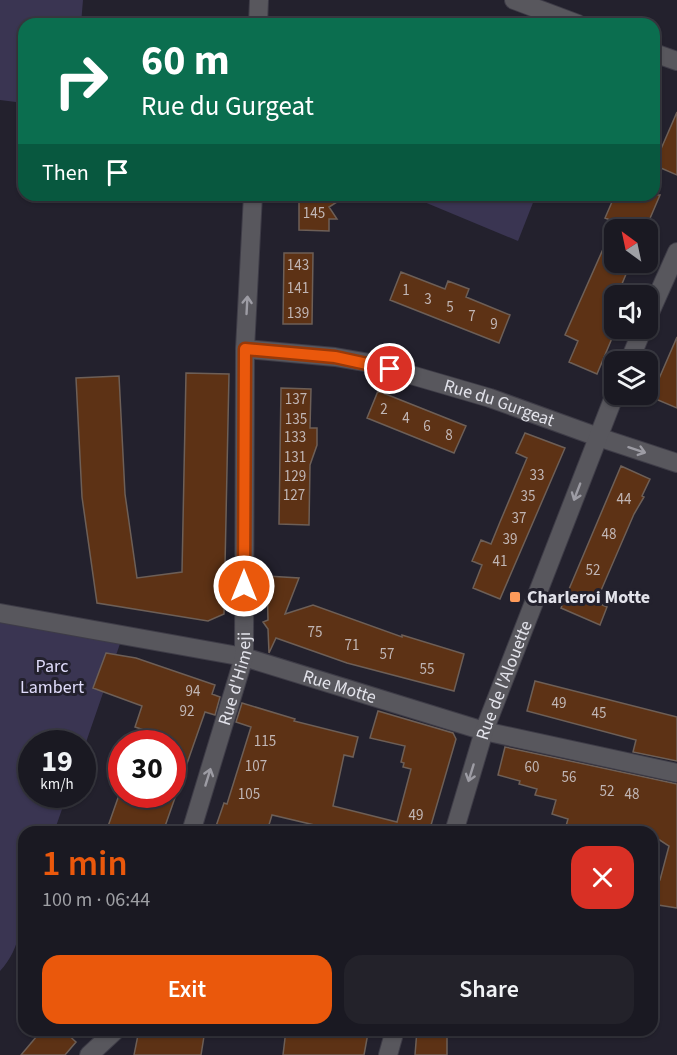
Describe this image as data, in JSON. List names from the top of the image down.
{
  "streets": {
    "street": [
      "Rue du Gurgeat",
      "Rue d'Himeji",
      "Rue de l'Alouette",
      "Rue Motte"
    ]
  },
  "crossings": [
    ["Rue du Gurgeat", "Rue d'Himeji"],
    ["Rue du Gurgeat", "Rue de l'Alouette"],
    ["Rue d'Himeji", "Rue Motte"],
    ["Rue de l'Alouette", "Rue Motte"]
  ],
  "one_way": ["Rue d'Himeji", "Rue de l'Alouette"],
  "parks": ["Parc Lambert"],
  "places": {
    "transit": ["Charleroi Motte"]
  },
  "house_numbers": [
    "145",
    "143",
    "141",
    "1",
    "3",
    "5",
    "139",
    "7",
    "9",
    "137",
    "2",
    "4",
    "135",
    "6",
    "8",
    "133",
    "131",
    "33",
    "129",
    "127",
    "35",
    "44",
    "37",
    "48",
    "39",
    "41",
    "52",
    "75",
    "71",
    "57",
    "55",
    "94",
    "49",
    "92",
    "45",
    "115",
    "107",
    "60",
    "56",
    "52",
    "105",
    "48",
    "49"
  ],
  "north": "top left",
  "page": {
    "turn": ["60 m", "Rue du Gurgeat"],
    "then": "Then",
    "speed": "19 km/h",
    "limit": "30",
    "heading": ["1 min", "100 m · 06:44"],
    "buttons": ["Exit", "Share"]
  }
}
